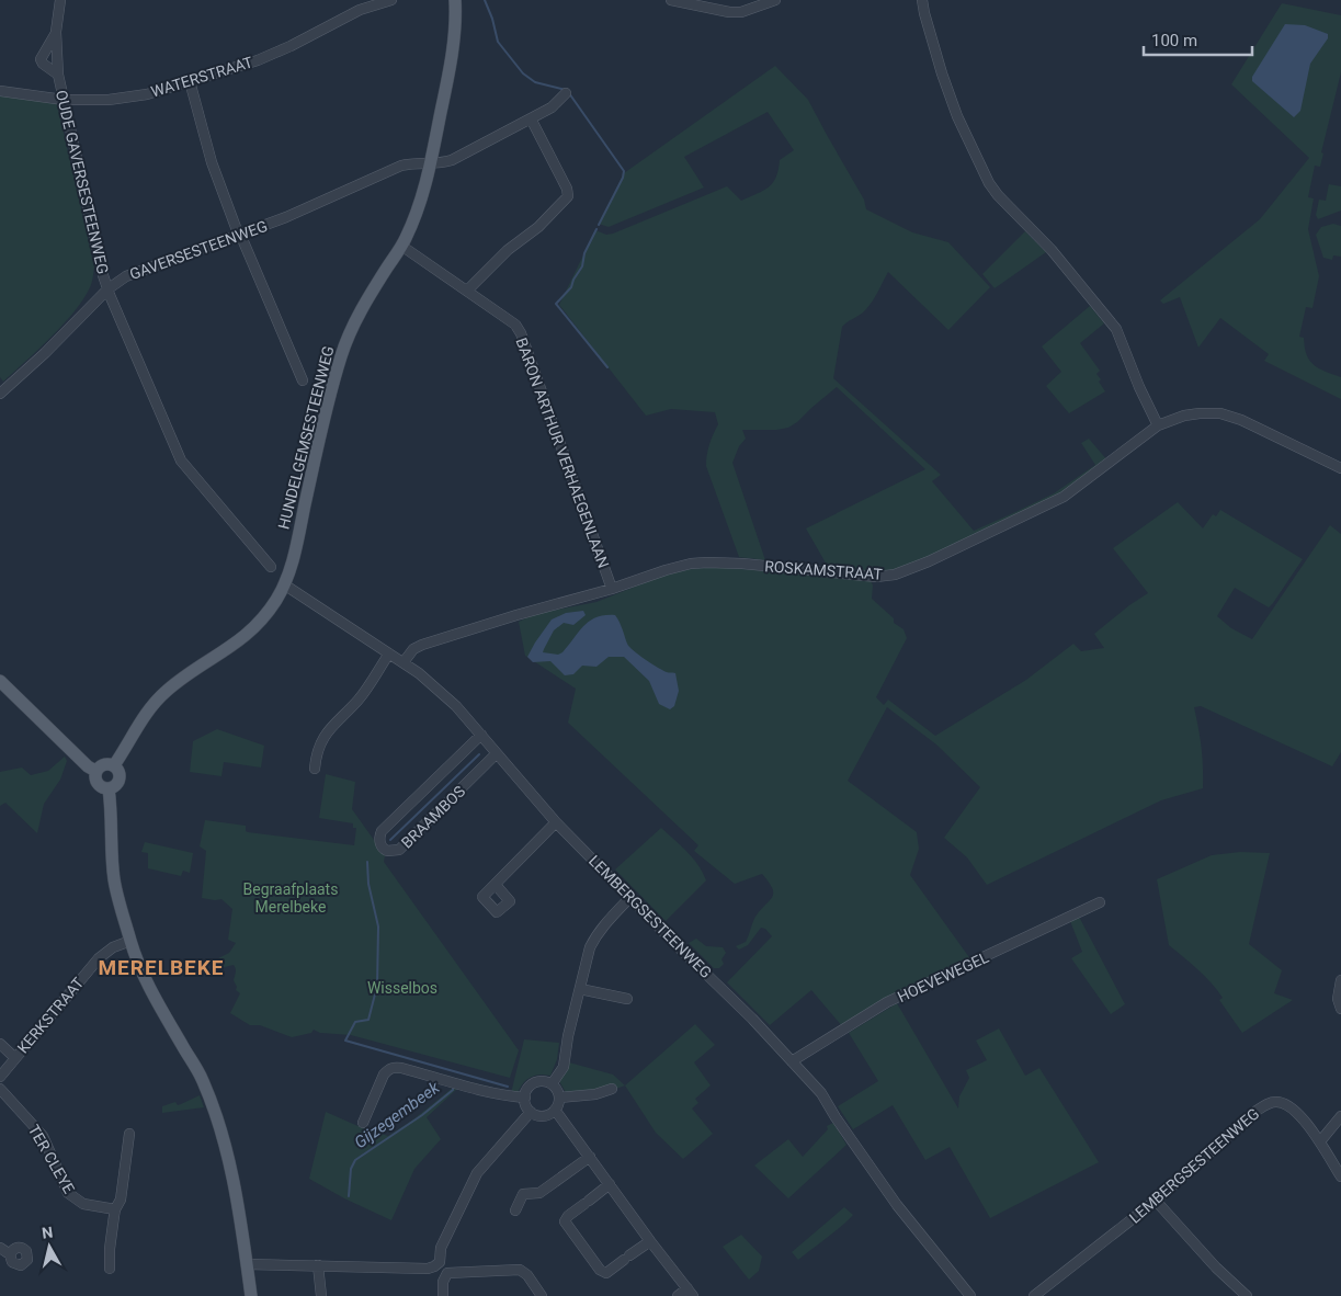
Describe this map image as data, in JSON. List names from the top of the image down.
{
  "streets": {
    "main road": ["HUNDELGEMSESTEENWEG"],
    "street": [
      "WATERSTRAAT",
      "OUDE GAVERSESTEENWEG",
      "GAVERSESTEENWEG",
      "BARON ARTHUR VERHAEGENLAAN",
      "ROSKAMSTRAAT",
      "BRAAMBOS",
      "LEMBERGSESTEENWEG",
      "HOEVEWEGEL",
      "KERKSTRAAT",
      "TER CLEYE"
    ]
  },
  "crossings": [
    ["WATERSTRAAT", "OUDE GAVERSESTEENWEG"],
    ["OUDE GAVERSESTEENWEG", "GAVERSESTEENWEG"],
    ["GAVERSESTEENWEG", "HUNDELGEMSESTEENWEG"],
    ["HUNDELGEMSESTEENWEG", "BARON ARTHUR VERHAEGENLAAN"],
    ["HUNDELGEMSESTEENWEG", "LEMBERGSESTEENWEG"],
    ["BARON ARTHUR VERHAEGENLAAN", "ROSKAMSTRAAT"],
    ["ROSKAMSTRAAT", "LEMBERGSESTEENWEG"],
    ["BRAAMBOS", "LEMBERGSESTEENWEG"],
    ["LEMBERGSESTEENWEG", "HOEVEWEGEL"]
  ],
  "districts": ["MERELBEKE"],
  "water": ["Gijzegembeek"],
  "parks": ["Begraafplaats Merelbeke", "Wisselbos"],
  "scale_bar": "100 m",
  "north": "top"
}
